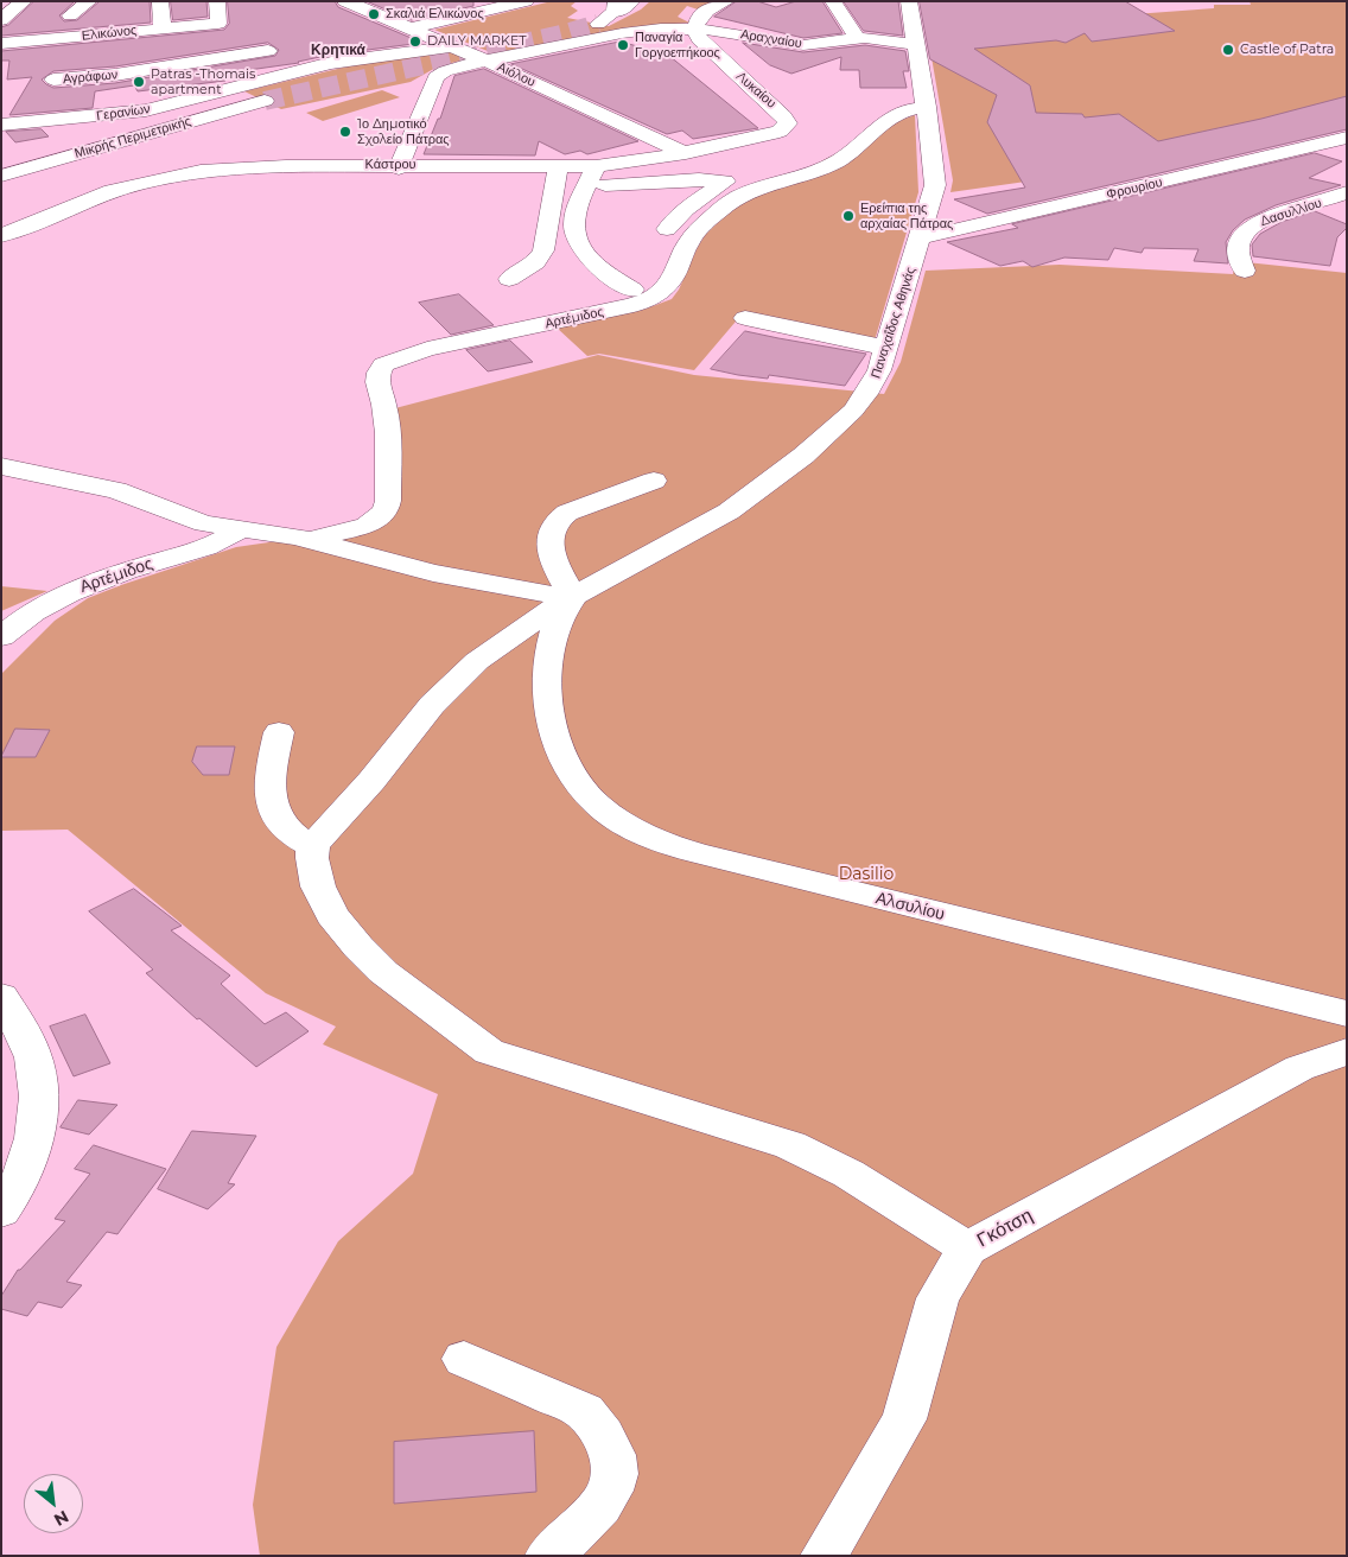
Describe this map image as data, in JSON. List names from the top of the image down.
{
  "streets": {
    "street": [
      "Ελικώνος",
      "Αραχναίου",
      "Αιόλου",
      "Αγράφων",
      "Λυκαίου",
      "Γερανίων",
      "Μικρής Περιμετρικής",
      "Κάστρου",
      "Φρουρίου",
      "Δασυλλίου",
      "Αρτέμιδος",
      "Παναχαΐδος Αθηνάς",
      "Αλσυλίου",
      "Γκότση"
    ]
  },
  "crossings": [
    ["Αραχναίου", "Αιόλου"],
    ["Αραχναίου", "Λυκαίου"],
    ["Αραχναίου", "Κάστρου"],
    ["Αραχναίου", "Παναχαΐδος Αθηνάς"],
    ["Αιόλου", "Γερανίων"],
    ["Αιόλου", "Κάστρου"],
    ["Λυκαίου", "Κάστρου"],
    ["Φρουρίου", "Παναχαΐδος Αθηνάς"],
    ["Αρτέμιδος", "Παναχαΐδος Αθηνάς"],
    ["Παναχαΐδος Αθηνάς", "Αλσυλίου"]
  ],
  "districts": ["Κρητικά"],
  "parks": ["Dasilio"],
  "places": [
    "Σκαλιά Ελικώνος",
    "DAILY MARKET",
    "Παναγία Γοργοεπήκοος",
    "Castle of Patra",
    "Patras -Thomais apartment",
    "1ο Δημοτικό Σχολείο Πάτρας",
    "Ερείπια της αρχαίας Πάτρας"
  ],
  "north": "bottom right"
}
